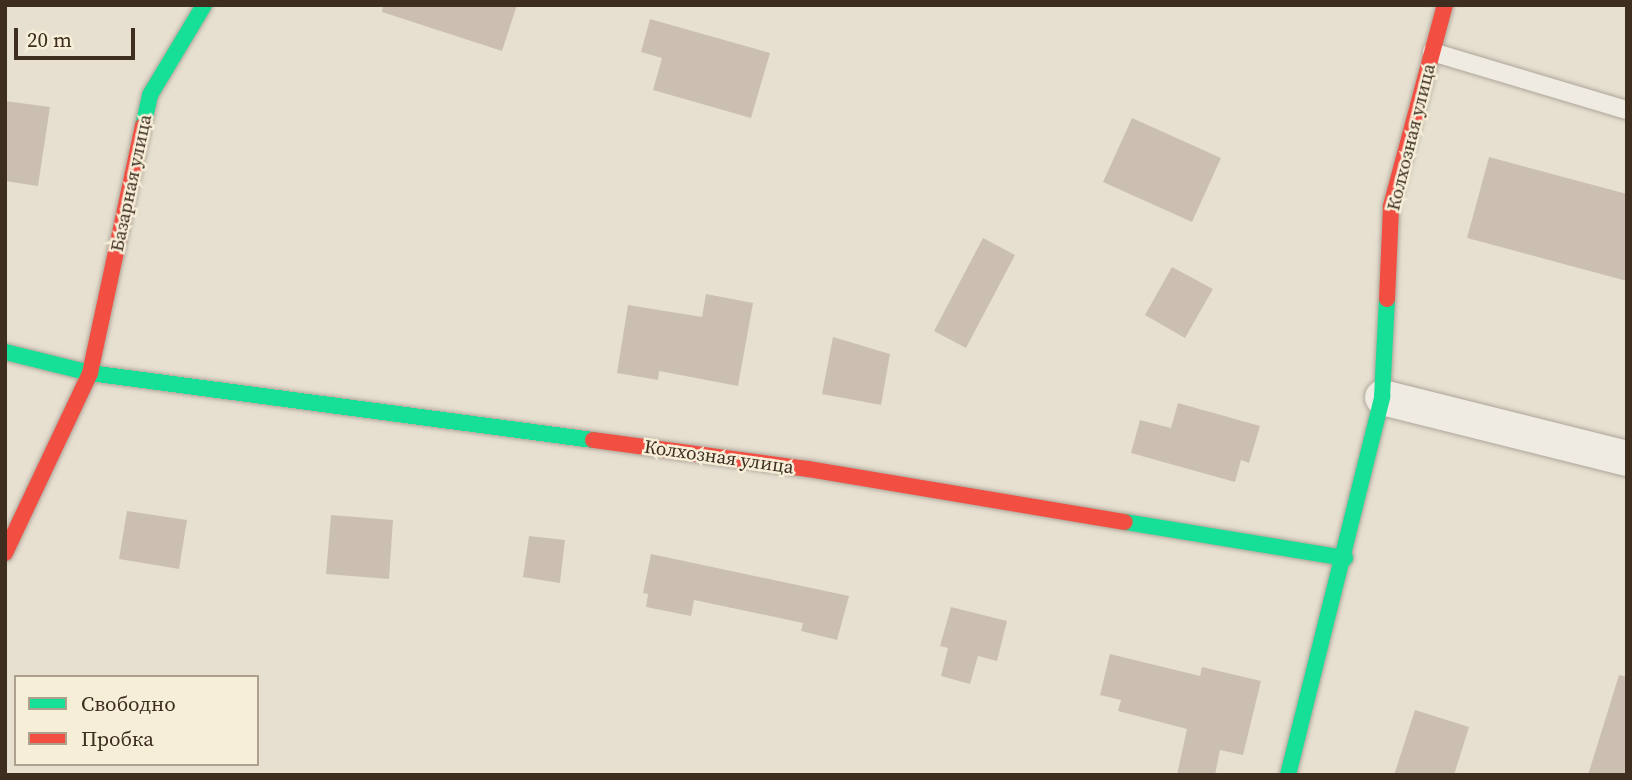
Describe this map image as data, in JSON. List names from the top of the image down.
{
  "streets": {
    "street": ["Колхозная улица", "Базарная улица"]
  },
  "crossings": [
    ["Колхозная улица", "Базарная улица"]
  ],
  "legend": ["Свободно", "Пробка"],
  "scale_bar": "20 m"
}
